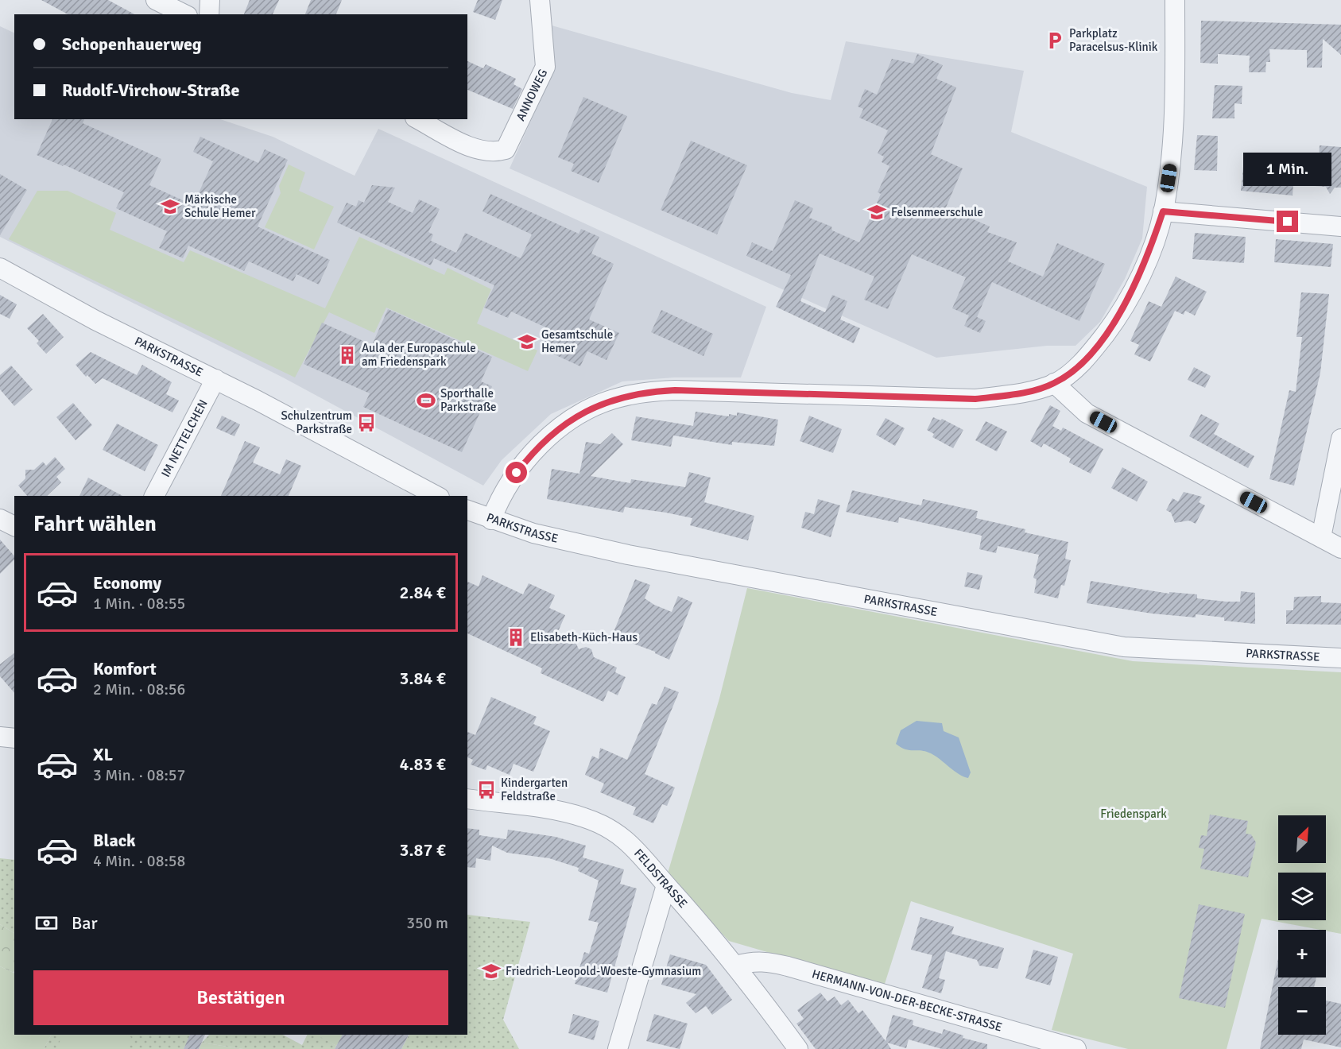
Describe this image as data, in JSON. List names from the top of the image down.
{
  "streets": {
    "street": [
      "ANNOWEG",
      "PARKSTRASSE",
      "IM NETTELCHEN",
      "FELDSTRASSE",
      "HERMANN-VON-DER-BECKE-STRASSE"
    ]
  },
  "crossings": [
    ["PARKSTRASSE", "IM NETTELCHEN"],
    ["FELDSTRASSE", "HERMANN-VON-DER-BECKE-STRASSE"]
  ],
  "parks": ["Friedenspark"],
  "places": {
    "parking": ["Parkplatz Paracelsus-Klinik"],
    "school or university": [
      "Märkische Schule Hemer",
      "Felsenmeerschule",
      "Gesamtschule Hemer",
      "Friedrich-Leopold-Woeste-Gymnasium"
    ],
    "building": ["Aula der Europaschule am Friedenspark", "Elisabeth-Küch-Haus"],
    "sports": ["Sporthalle Parkstraße"],
    "bus stop": ["Schulzentrum Parkstraße", "Kindergarten Feldstraße"]
  },
  "north": "top right",
  "page": {
    "banner": ["Schopenhauerweg", "Rudolf-Virchow-Straße"],
    "bubble": "1 Min.",
    "heading": "Fahrt wählen",
    "list": [
      {
        "name": "Economy",
        "note": "1 Min. · 08:55",
        "value": "2.84 €"
      },
      {
        "name": "Komfort",
        "note": "2 Min. · 08:56",
        "value": "3.84 €"
      },
      {
        "name": "XL",
        "note": "3 Min. · 08:57",
        "value": "4.83 €"
      },
      {
        "name": "Black",
        "note": "4 Min. · 08:58",
        "value": "3.87 €"
      }
    ],
    "map_buttons": ["+", "−"],
    "pay": ["Bar", "350 m"],
    "buttons": "Bestätigen"
  }
}
